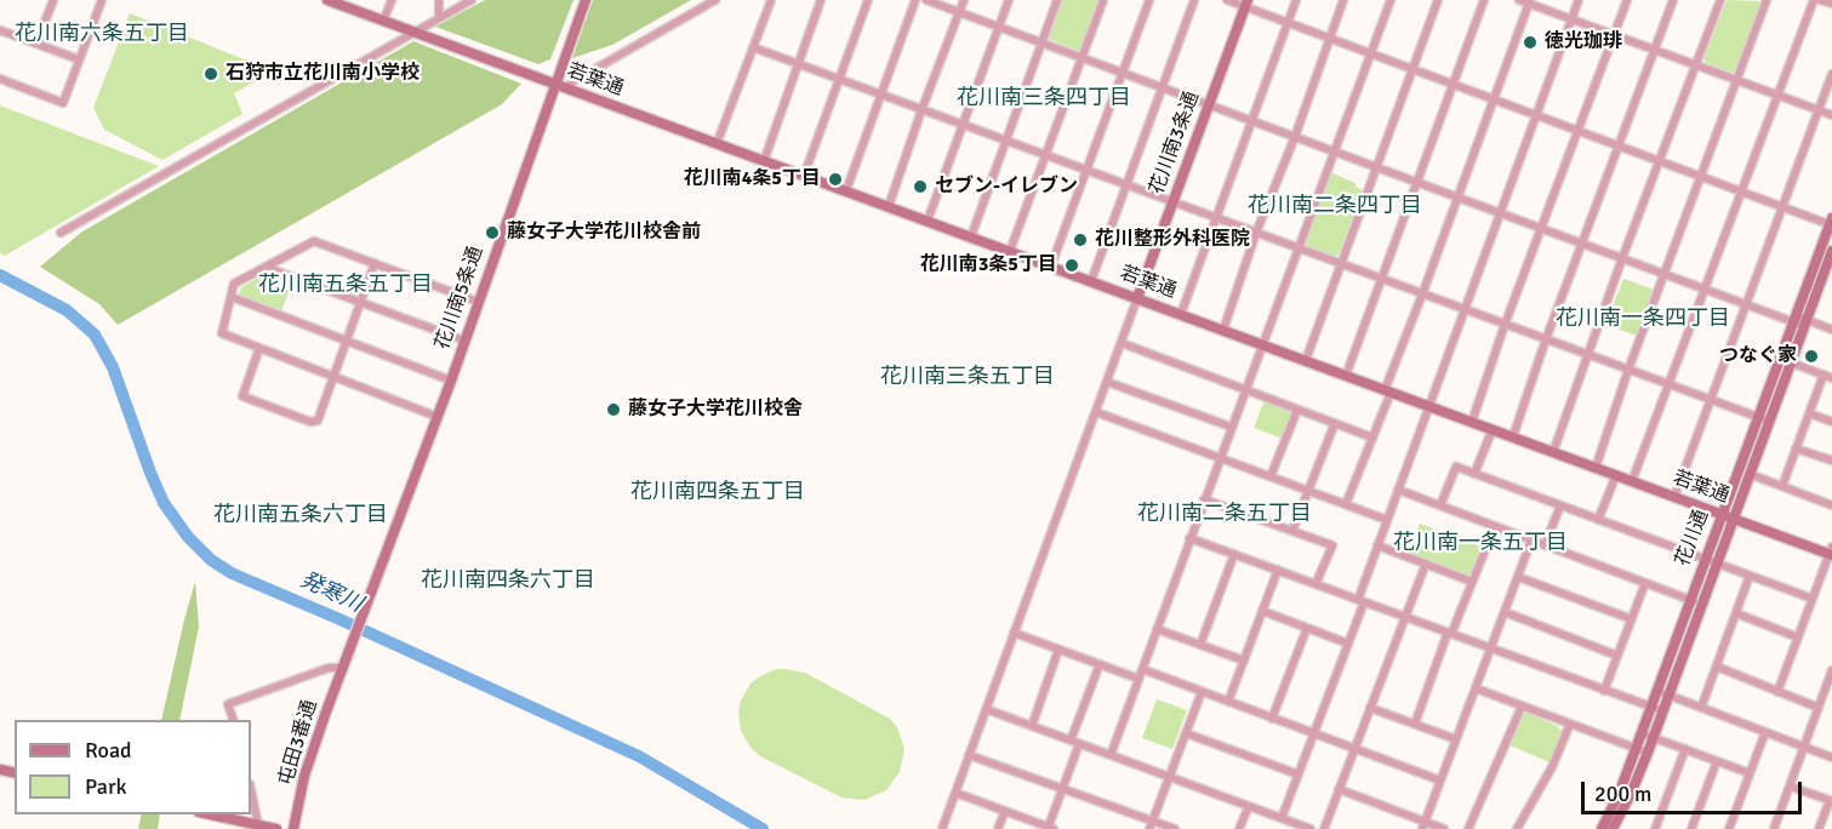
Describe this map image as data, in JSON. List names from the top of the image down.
{
  "streets": {
    "street": [
      "若葉通",
      "花川南3条通",
      "花川南5条通",
      "花川通",
      "屯田3番通"
    ]
  },
  "crossings": [
    ["若葉通", "花川南3条通"],
    ["若葉通", "花川南5条通"],
    ["若葉通", "花川通"],
    ["花川南5条通", "屯田3番通"]
  ],
  "districts": [
    "花川南六条五丁目",
    "花川南三条四丁目",
    "花川南二条四丁目",
    "花川南五条五丁目",
    "花川南一条四丁目",
    "花川南三条五丁目",
    "花川南四条五丁目",
    "花川南二条五丁目",
    "花川南五条六丁目",
    "花川南一条五丁目",
    "花川南四条六丁目"
  ],
  "water": ["発寒川"],
  "places": [
    "徳光珈琲",
    "石狩市立花川南小学校",
    "花川南4条5丁目",
    "セブン-イレブン",
    "藤女子大学花川校舎前",
    "花川整形外科医院",
    "花川南3条5丁目",
    "つなぐ家",
    "藤女子大学花川校舎"
  ],
  "legend": ["Road", "Park"],
  "scale_bar": "200 m"
}
